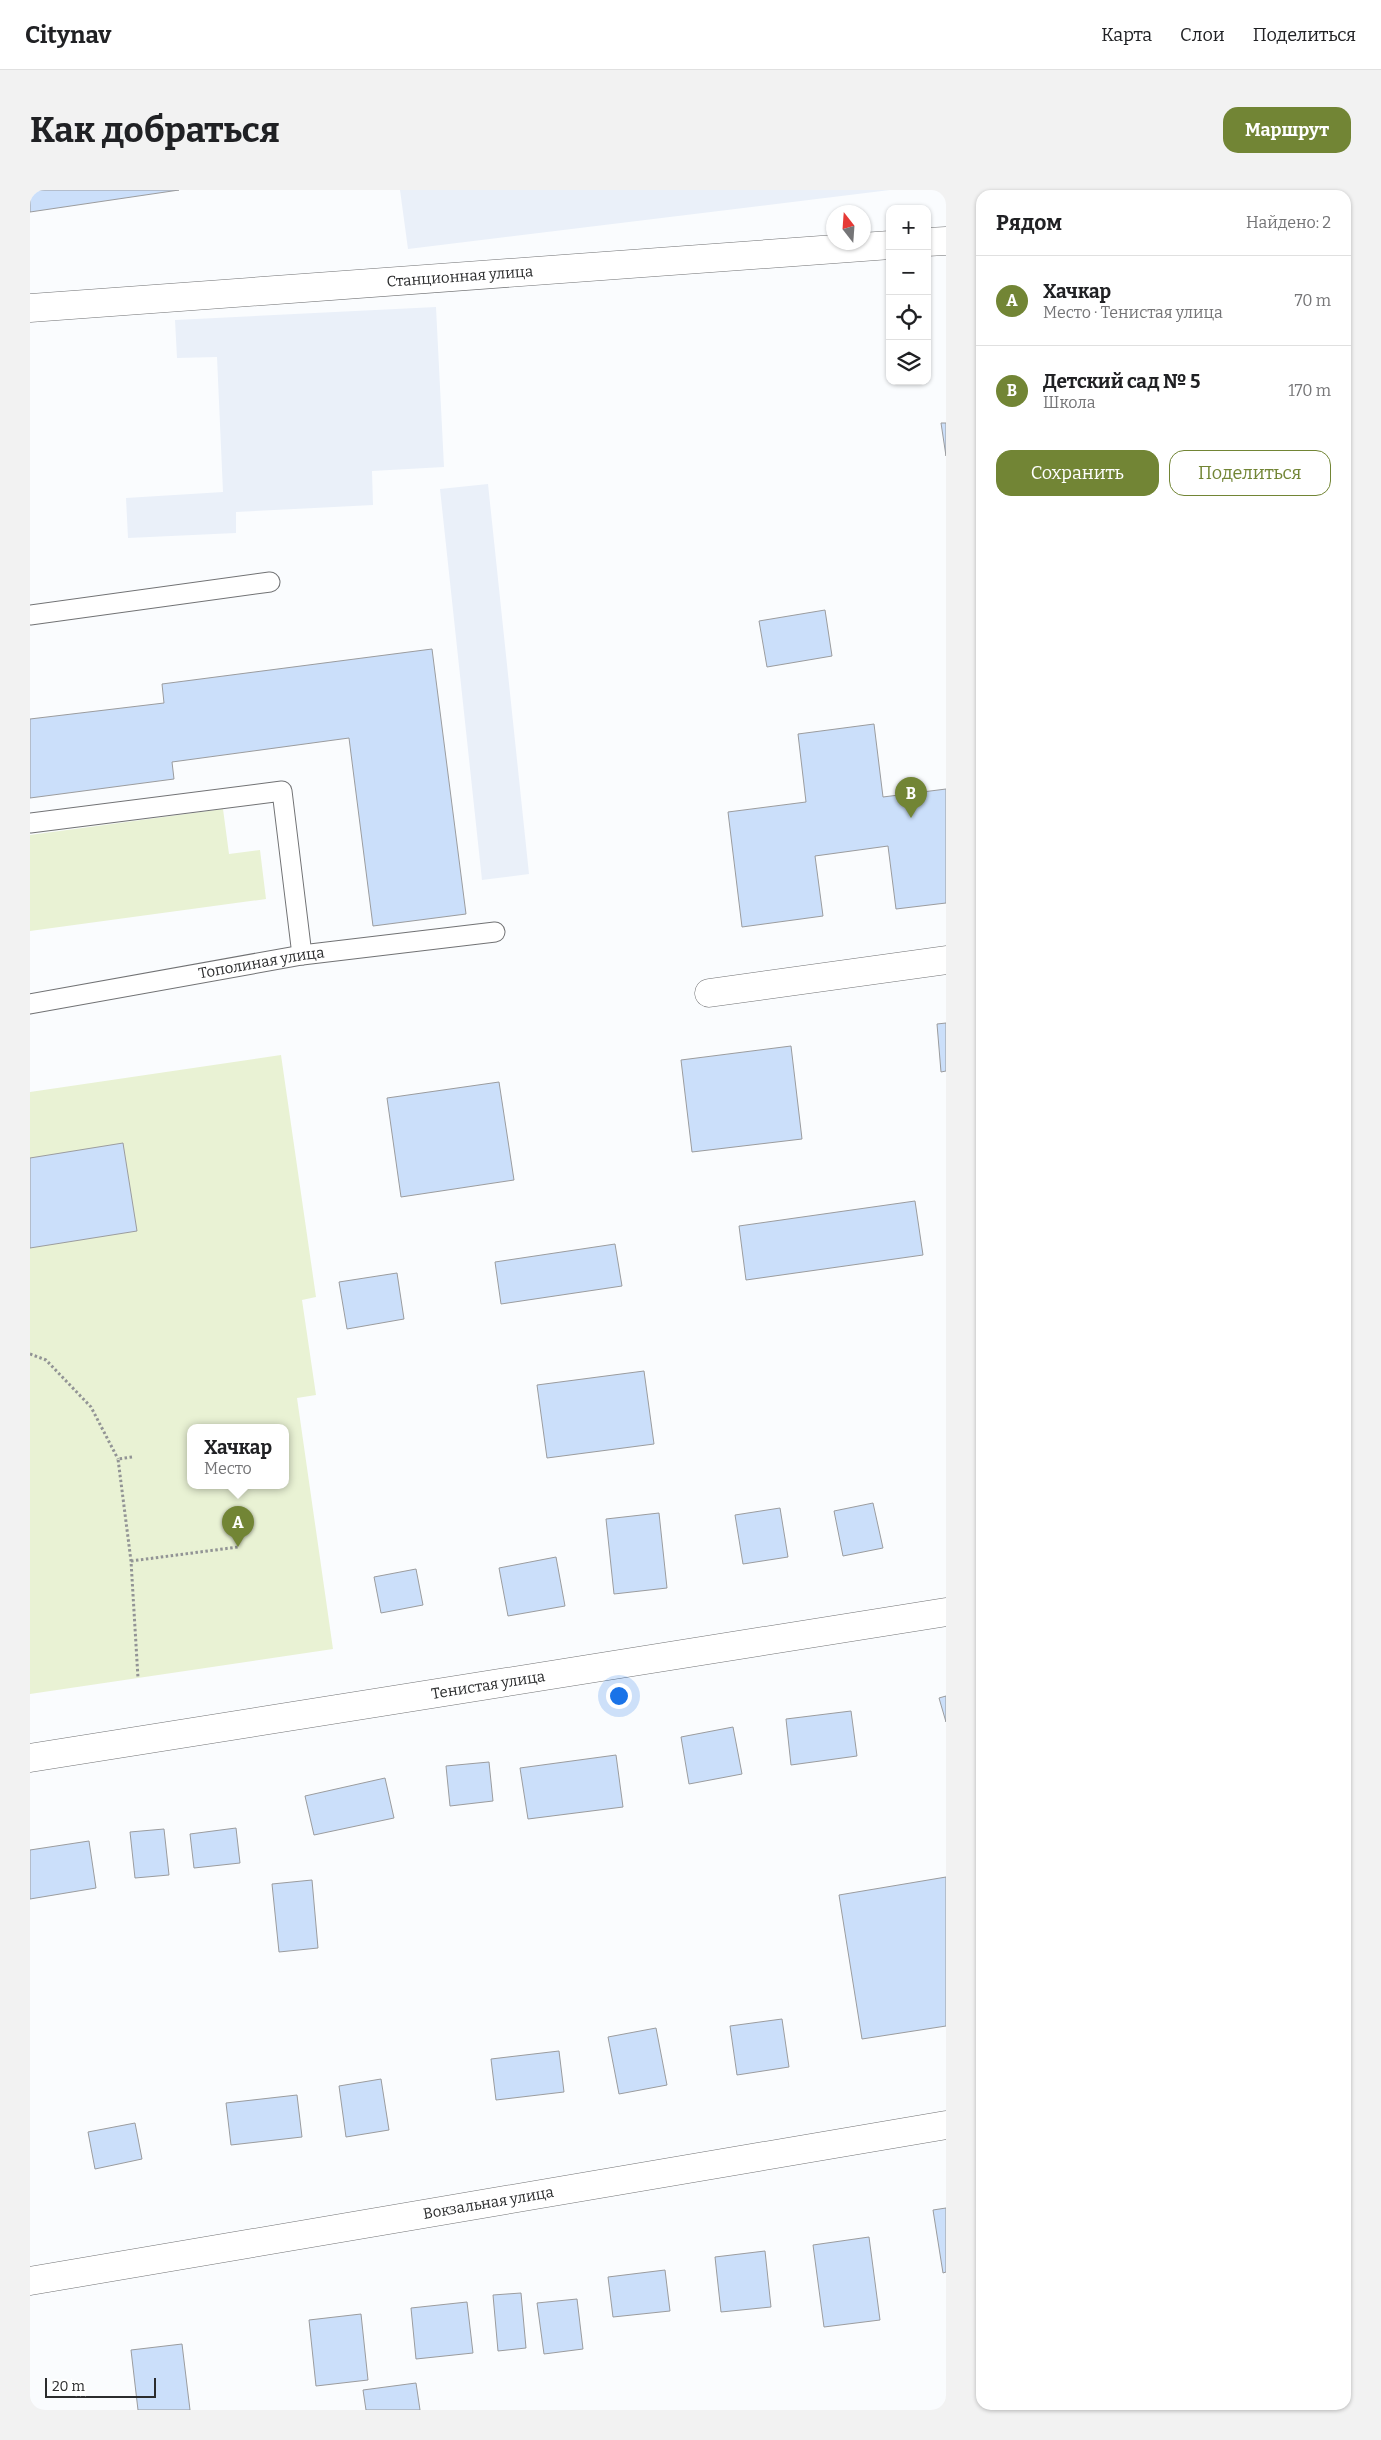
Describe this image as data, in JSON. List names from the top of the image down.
{
  "streets": {
    "street": ["Станционная улица", "Тенистая улица", "Вокзальная улица"],
    "lane": ["Тополиная улица"]
  },
  "scale_bar": "20 m",
  "north": "top",
  "page": {
    "header": "Citynav",
    "nav": ["Карта", "Слои", "Поделиться"],
    "buttons": [
      "Маршрут",
      ["Сохранить", "Поделиться"]
    ],
    "title": "Как добраться",
    "heading": ["Рядом", "Найдено: 2"],
    "map_buttons": ["+", "−"],
    "list": [
      {
        "mark": "A",
        "name": "Хачкар",
        "note": "Место · Тенистая улица",
        "value": "70 m"
      },
      {
        "mark": "B",
        "name": "Детский сад № 5",
        "note": "Школа",
        "value": "170 m"
      }
    ],
    "pins": ["B", "A"],
    "popup": ["Хачкар", "Место"],
    "scale": "20 m"
  }
}
